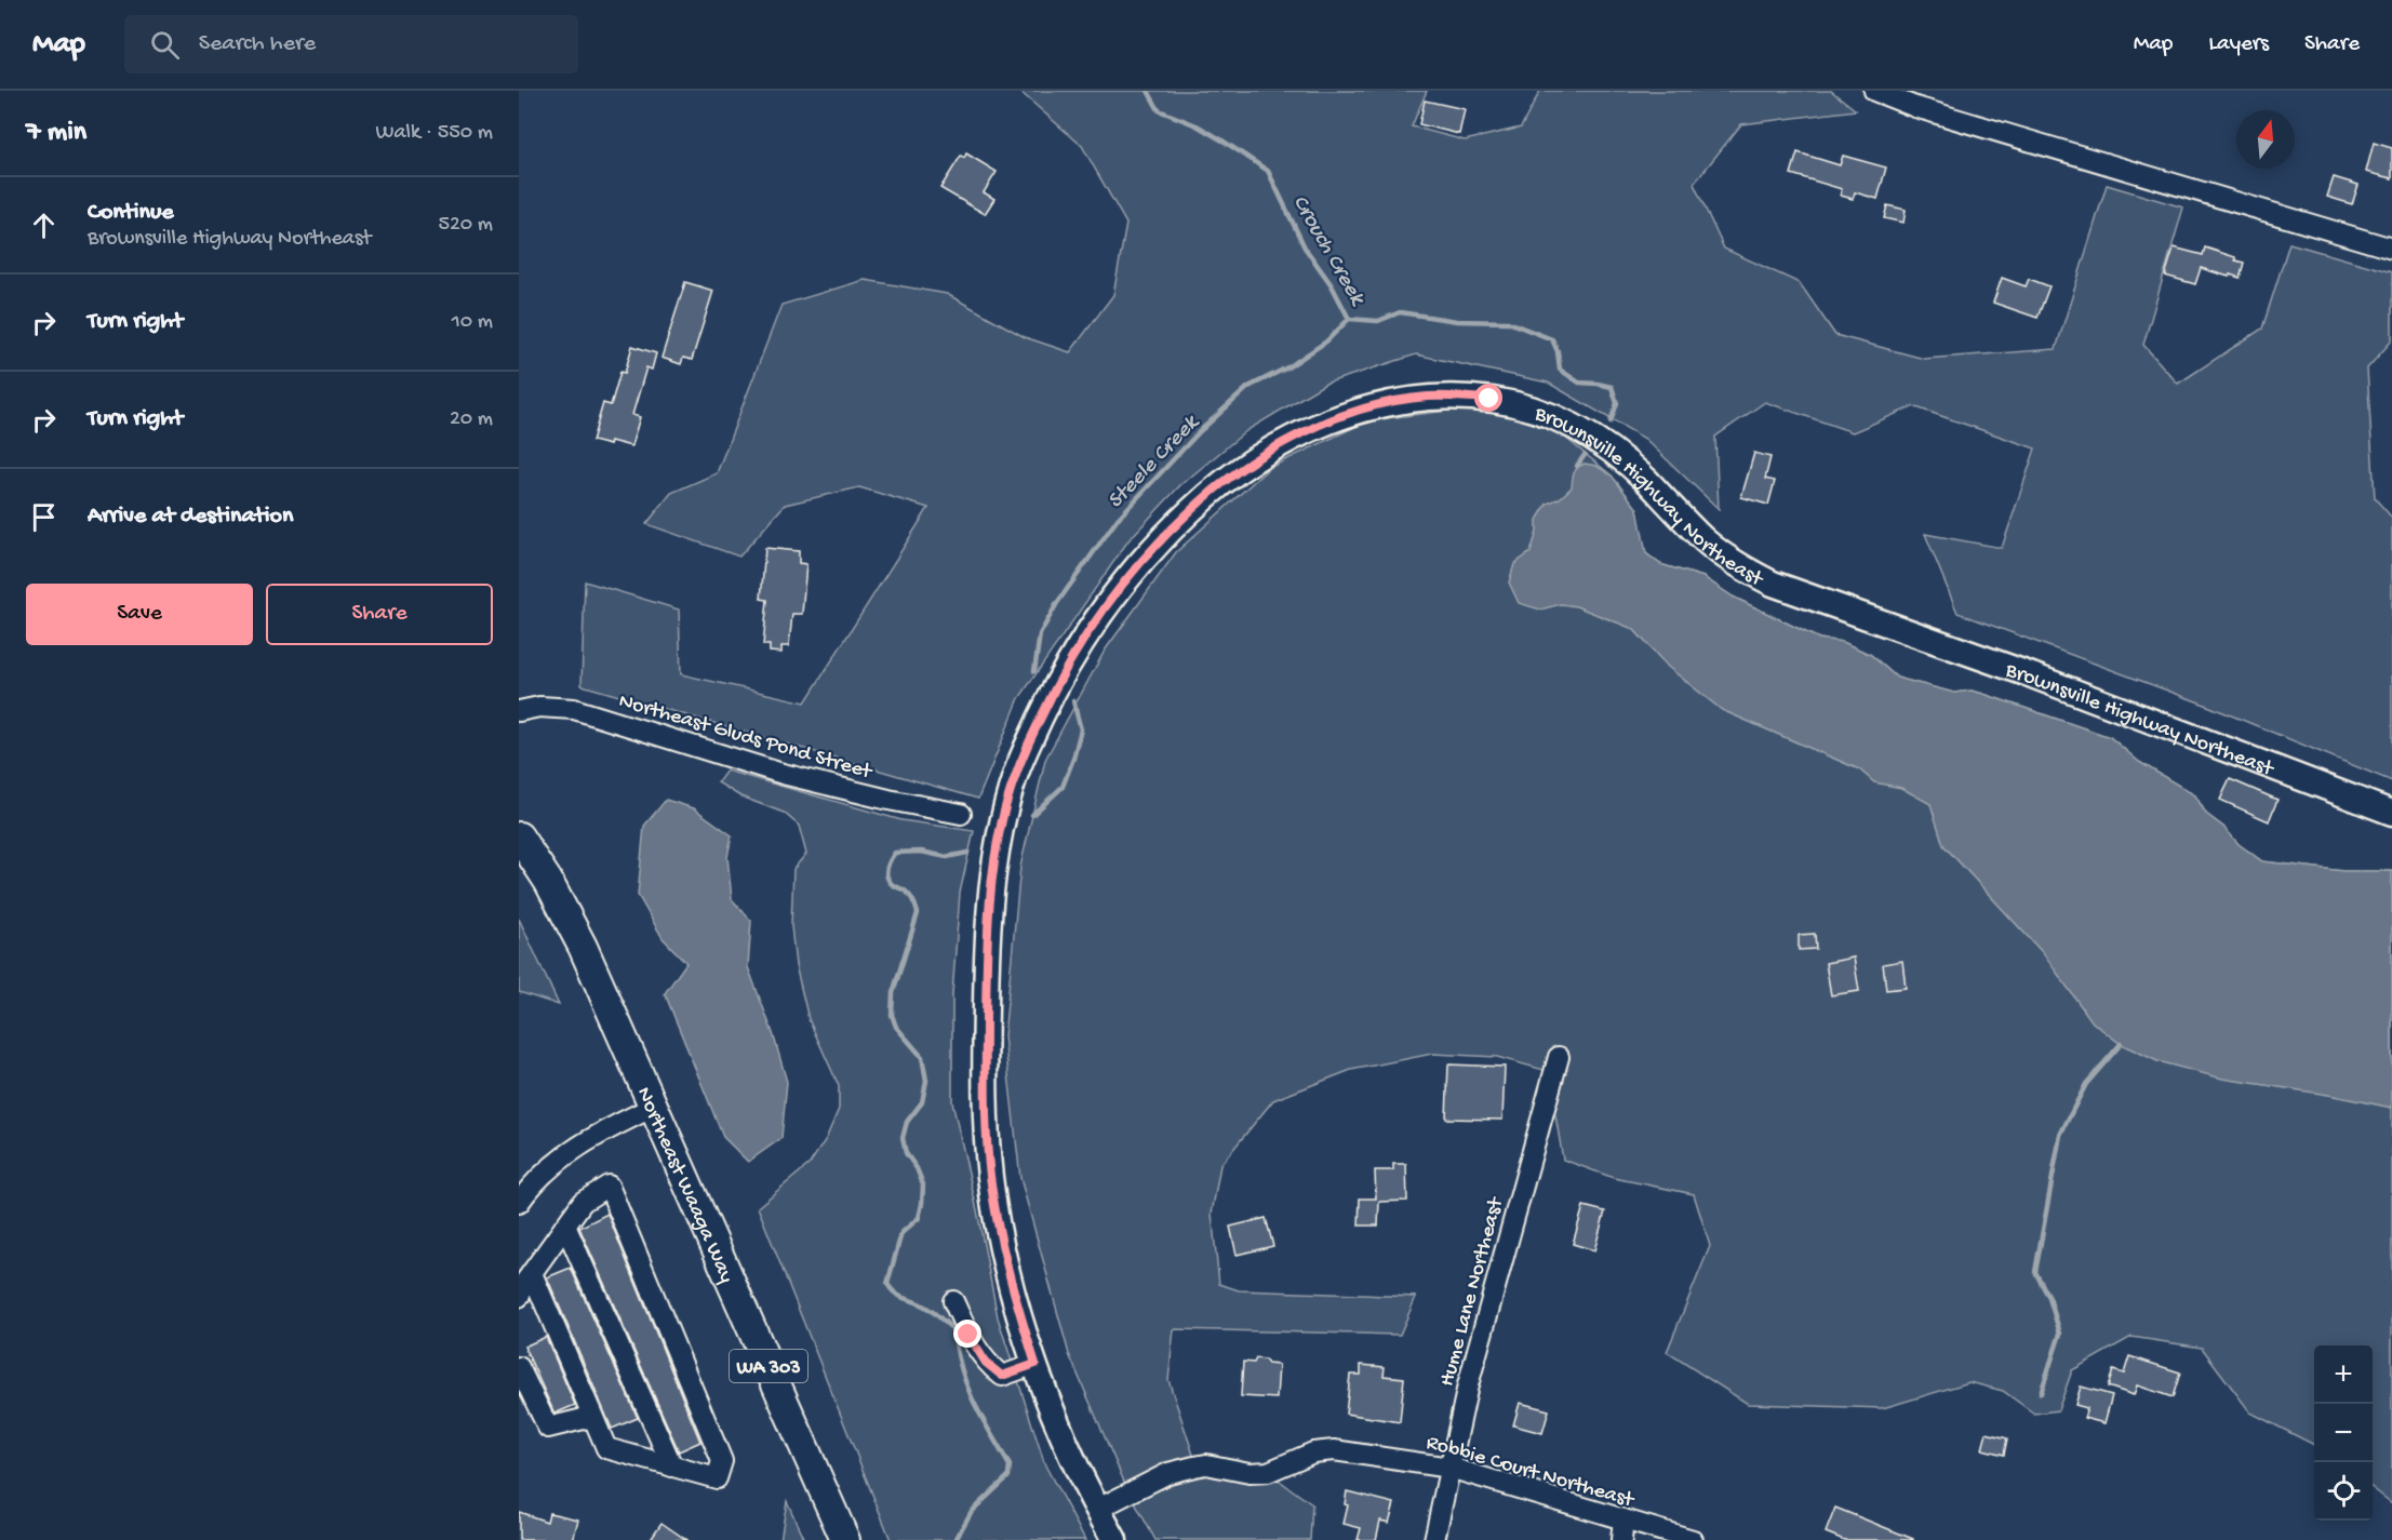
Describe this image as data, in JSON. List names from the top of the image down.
{
  "streets": {
    "highway": ["Northeast Waaga Way", "WA 303"],
    "main road": ["Brownsville Highway Northeast"],
    "street": ["Northeast Gluds Pond Street", "Hume Lane Northeast", "Robbie Court Northeast"]
  },
  "crossings": [
    ["Brownsville Highway Northeast", "Robbie Court Northeast"],
    ["Hume Lane Northeast", "Robbie Court Northeast"]
  ],
  "water": ["Crouch Creek", "Steele Creek"],
  "north": "top",
  "page": {
    "header": "Map",
    "search": "Search here",
    "nav": ["Map", "Layers", "Share"],
    "heading": ["7 min", "Walk · 550 m"],
    "list": [
      ["Continue", "Brownsville Highway Northeast", "520 m"],
      ["Turn right", "10 m"],
      ["Turn right", "20 m"],
      "Arrive at destination"
    ],
    "buttons": ["Save", "Share"],
    "map_buttons": ["+", "−"]
  }
}
